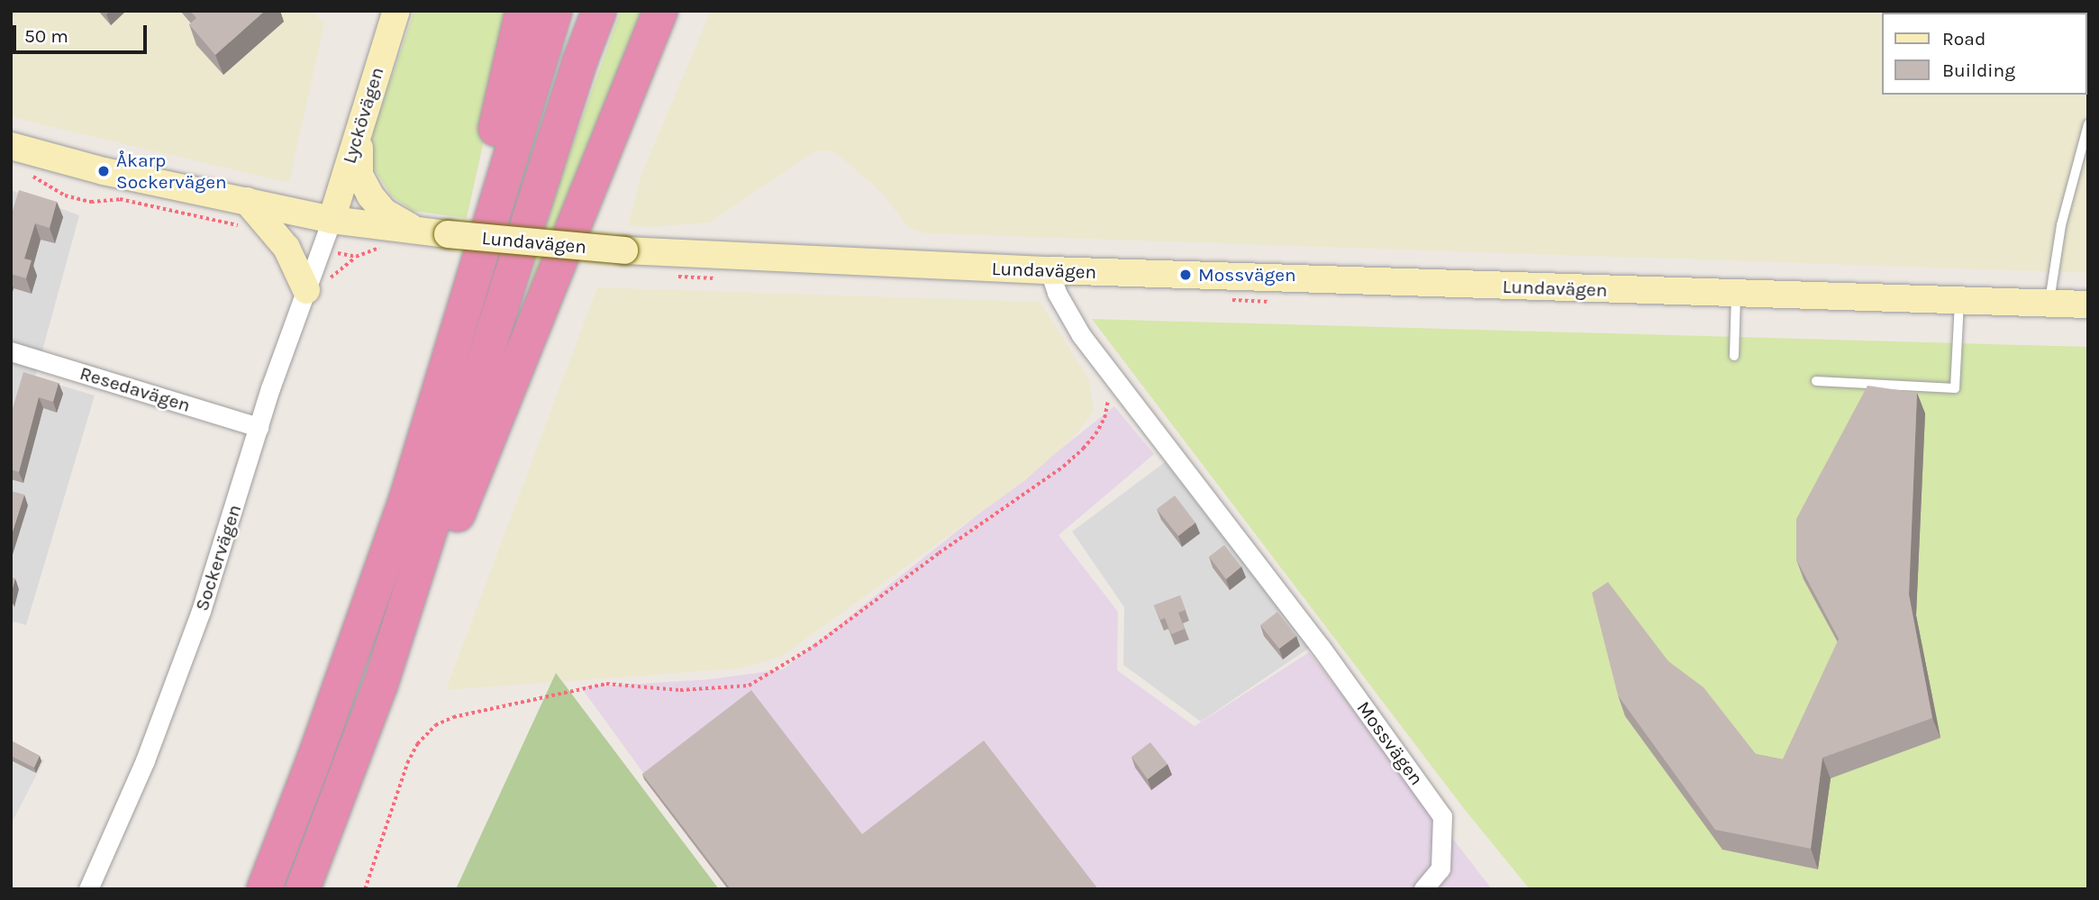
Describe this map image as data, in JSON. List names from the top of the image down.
{
  "streets": {
    "main road": ["Lyckövägen", "Lundavägen"],
    "street": ["Resedavägen", "Sockervägen", "Mossvägen"]
  },
  "crossings": [
    ["Lyckövägen", "Lundavägen"],
    ["Lyckövägen", "Sockervägen"],
    ["Lundavägen", "Sockervägen"],
    ["Lundavägen", "Mossvägen"],
    ["Resedavägen", "Sockervägen"]
  ],
  "places": ["Åkarp Sockervägen", "Mossvägen"],
  "legend": ["Road", "Building"],
  "scale_bar": "50 m"
}
